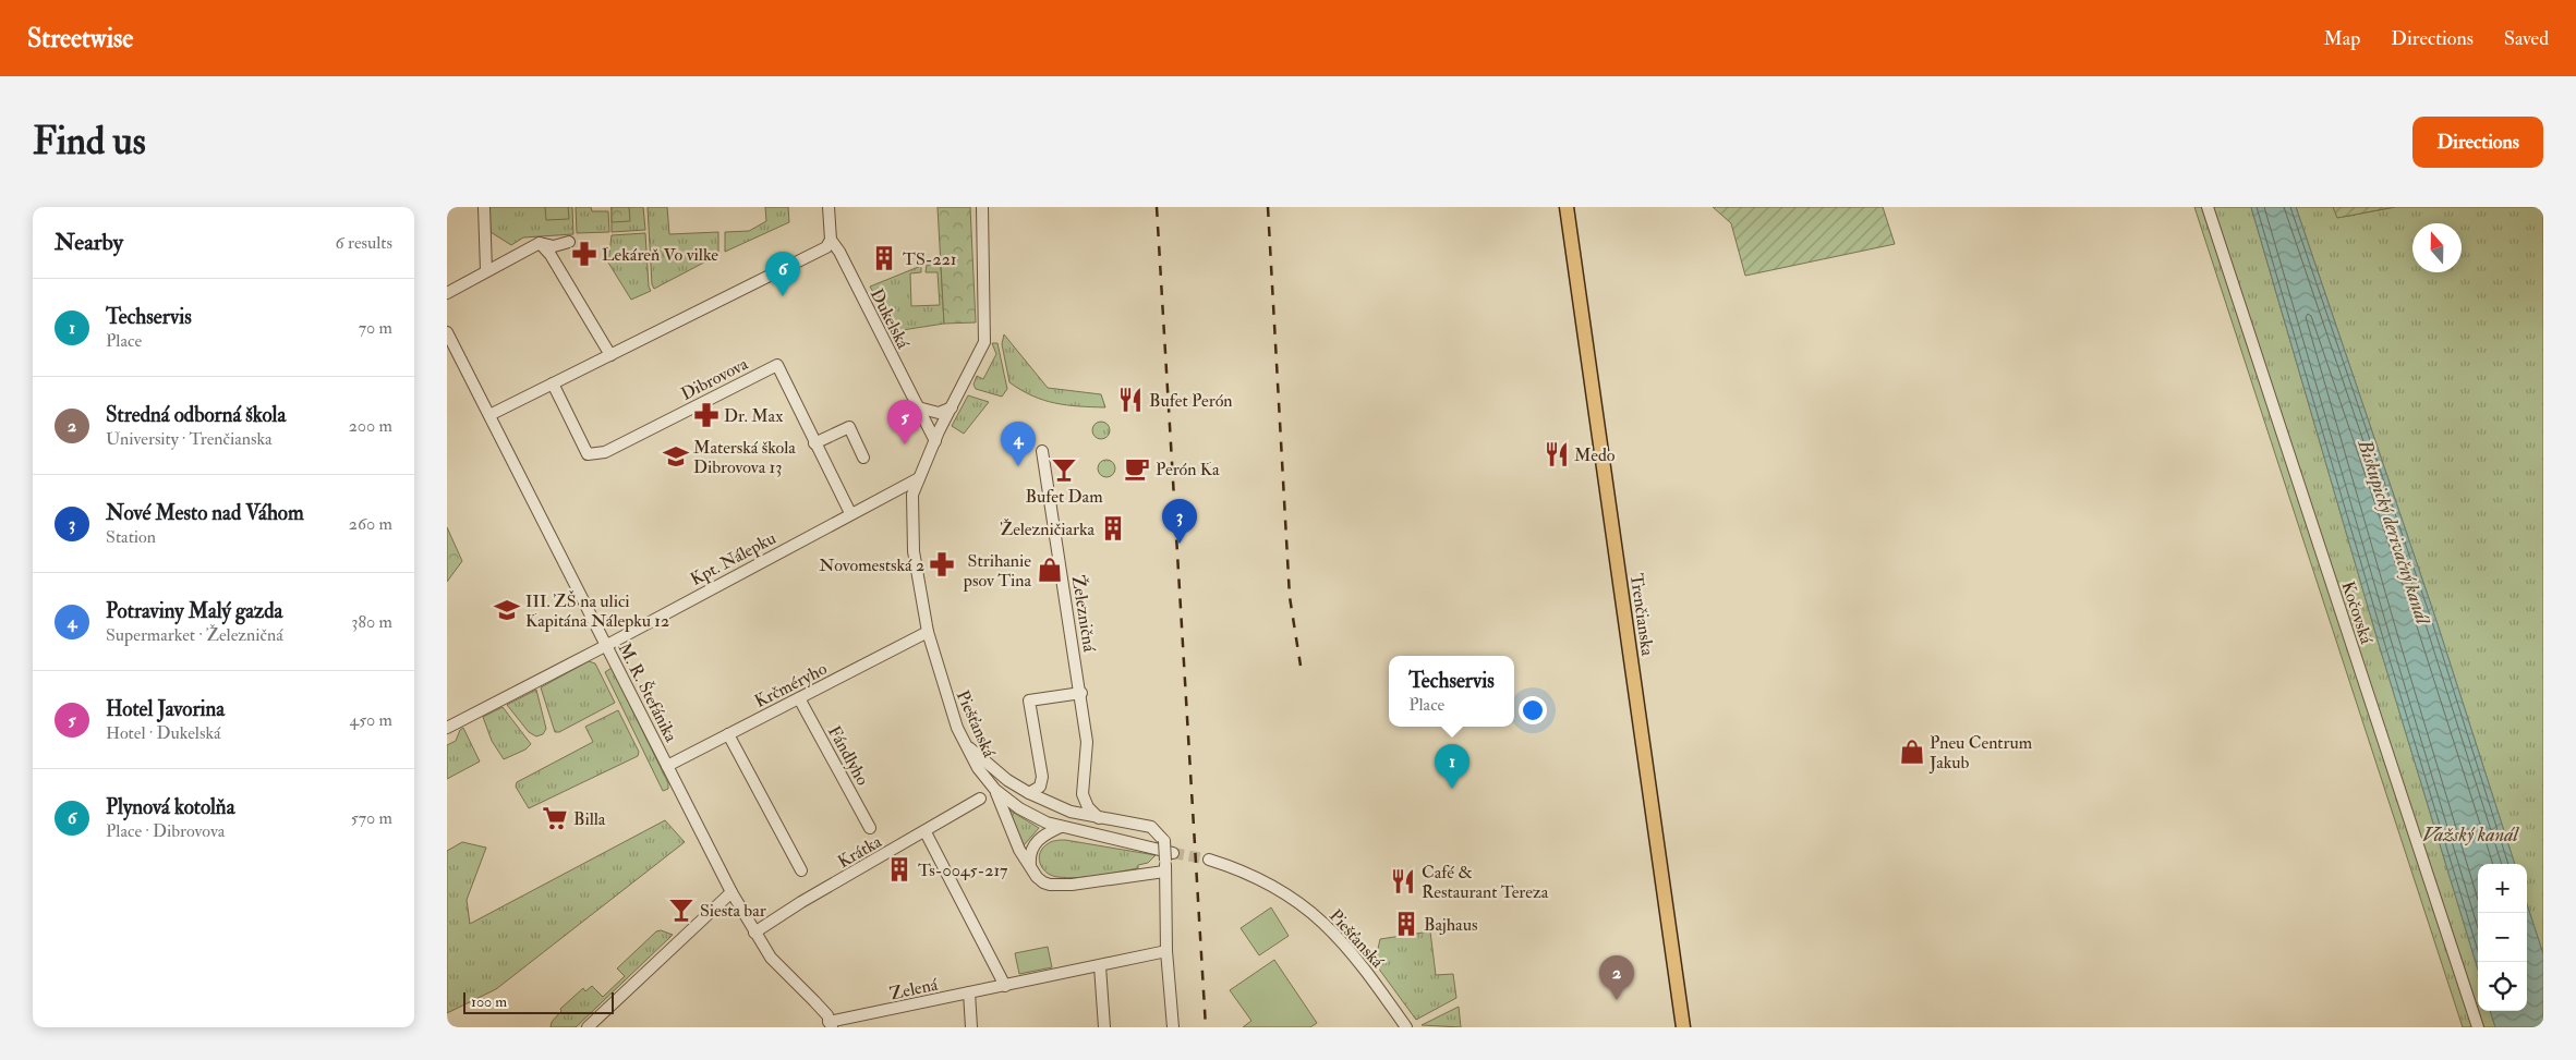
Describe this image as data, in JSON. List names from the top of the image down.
{
  "streets": {
    "main road": ["Trenčianska"],
    "street": [
      "Dukelská",
      "Dibrovova",
      "Kpt. Nálepku",
      "Kočovská",
      "Železničná",
      "Krčméryho",
      "M. R. Štefánika",
      "Piešťanská",
      "Fándlyho",
      "Krátka",
      "Zelená"
    ]
  },
  "crossings": [
    ["Dukelská", "Piešťanská"],
    ["Dibrovova", "Kpt. Nálepku"],
    ["Kpt. Nálepku", "M. R. Štefánika"],
    ["Kpt. Nálepku", "Piešťanská"],
    ["Krčméryho", "M. R. Štefánika"],
    ["Krčméryho", "Piešťanská"],
    ["Krčméryho", "Fándlyho"],
    ["M. R. Štefánika", "Krátka"],
    ["M. R. Štefánika", "Zelená"]
  ],
  "water": ["Biskupický derivačný kanál", "Važský kanál"],
  "places": {
    "pharmacy": ["Lekáreň Vo vilke", "Dr. Max", "Novomestská 2"],
    "building": [
      "TS-221",
      "Železničiarka",
      "Ts-0045-217",
      "Bajhaus"
    ],
    "restaurant": ["Bufet Perón", "Medo", "Café & Restaurant Tereza"],
    "school or university": ["Materská škola Dibrovova 13", "III. ZŠ na ulici Kapitána Nálepku 12"],
    "cafe": ["Perón Ka"],
    "bar": ["Bufet Dam", "Siesta bar"],
    "shop": ["Strihanie psov Tina", "Pneu Centrum Jakub"],
    "supermarket": ["Billa"]
  },
  "scale_bar": "100 m",
  "north": "top",
  "page": {
    "header": "Streetwise",
    "nav": ["Map", "Directions", "Saved"],
    "buttons": "Directions",
    "title": "Find us",
    "heading": ["Nearby", "6 results"],
    "pins": [
      "6",
      "5",
      "4",
      "3",
      "1",
      "2"
    ],
    "list": [
      {
        "mark": "1",
        "name": "Techservis",
        "note": "Place",
        "value": "70 m"
      },
      {
        "mark": "2",
        "name": "Stredná odborná škola",
        "note": "University · Trenčianska",
        "value": "200 m"
      },
      {
        "mark": "3",
        "name": "Nové Mesto nad Váhom",
        "note": "Station",
        "value": "260 m"
      },
      {
        "mark": "4",
        "name": "Potraviny Malý gazda",
        "note": "Supermarket · Železničná",
        "value": "380 m"
      },
      {
        "mark": "5",
        "name": "Hotel Javorina",
        "note": "Hotel · Dukelská",
        "value": "450 m"
      },
      {
        "mark": "6",
        "name": "Plynová kotolňa",
        "note": "Place · Dibrovova",
        "value": "570 m"
      }
    ],
    "popup": ["Techservis", "Place"],
    "map_buttons": ["+", "−"],
    "scale": "100 m"
  }
}
